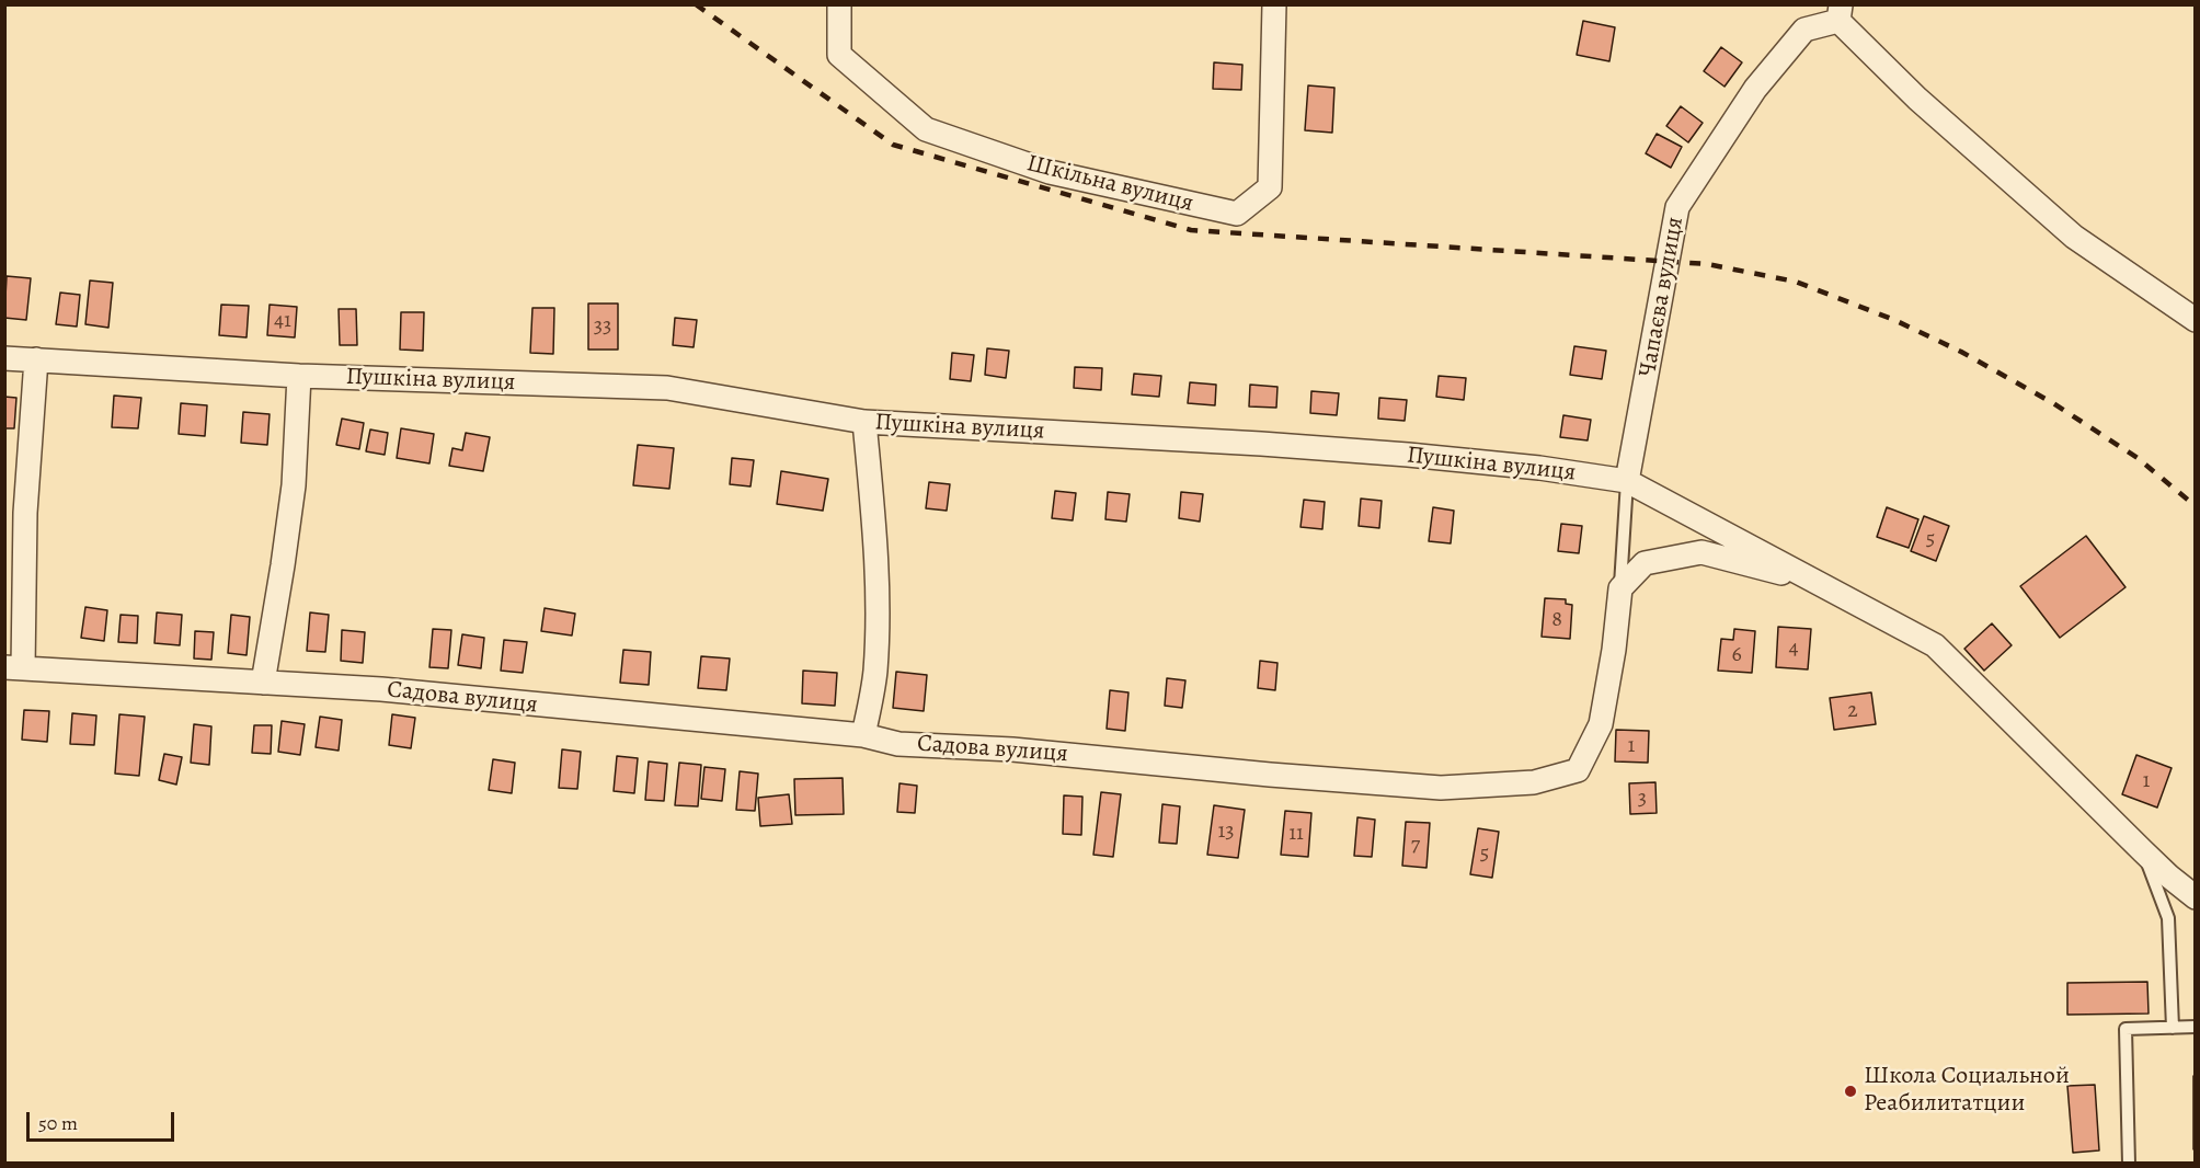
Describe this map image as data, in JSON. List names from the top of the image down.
{
  "streets": {
    "street": [
      "Шкільна вулиця",
      "Чапаєва вулиця",
      "Пушкіна вулиця",
      "Садова вулиця"
    ]
  },
  "crossings": [
    ["Чапаєва вулиця", "Пушкіна вулиця"]
  ],
  "places": ["Школа Социальной Реабилитатции"],
  "house_numbers": [
    "41",
    "33",
    "5",
    "8",
    "4",
    "6",
    "2",
    "1",
    "1",
    "3",
    "13",
    "11",
    "7",
    "5"
  ],
  "scale_bar": "50 m"
}
